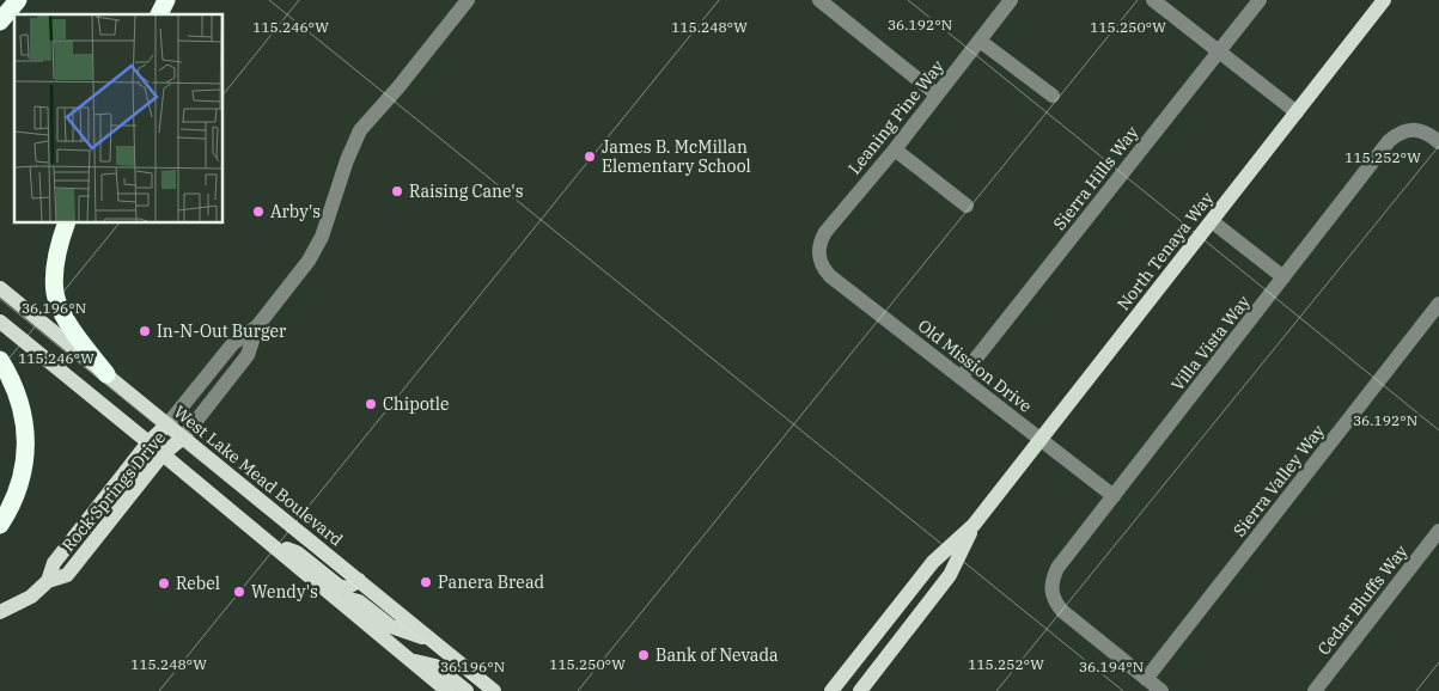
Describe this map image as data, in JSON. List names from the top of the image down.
{
  "streets": {
    "main road": ["North Tenaya Way", "West Lake Mead Boulevard", "Rock Springs Drive"],
    "street": [
      "Leaning Pine Way",
      "Sierra Hills Way",
      "Villa Vista Way",
      "Old Mission Drive",
      "Sierra Valley Way",
      "Cedar Bluffs Way"
    ]
  },
  "crossings": [
    ["Leaning Pine Way", "Old Mission Drive"],
    ["Sierra Hills Way", "Old Mission Drive"],
    ["North Tenaya Way", "Old Mission Drive"],
    ["Villa Vista Way", "Old Mission Drive"],
    ["Villa Vista Way", "Sierra Valley Way"],
    ["West Lake Mead Boulevard", "Rock Springs Drive"]
  ],
  "places": [
    "James B. McMillan Elementary School",
    "Raising Cane's",
    "Arby's",
    "In-N-Out Burger",
    "Chipotle",
    "Panera Bread",
    "Rebel",
    "Wendy's",
    "Bank of Nevada"
  ],
  "coordinates": [
    "36.192°N",
    "115.246°W",
    "115.248°W",
    "115.250°W",
    "115.252°W",
    "36.196°N",
    "36.194°N"
  ]
}
